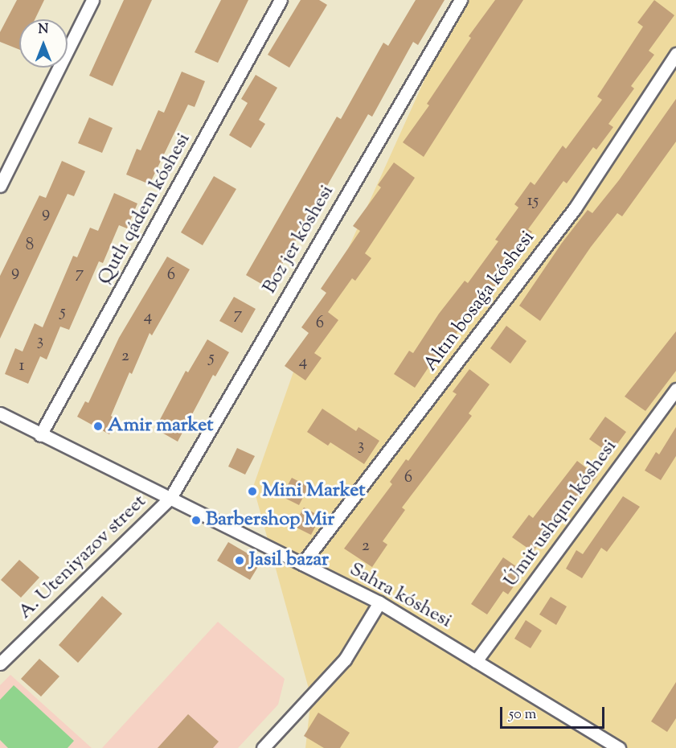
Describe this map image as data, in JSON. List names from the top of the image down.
{
  "streets": {
    "street": [
      "Qutlı qádem kóshesi",
      "Boz jer kóshesi",
      "Altın bosaǵa kóshesi",
      "Úmit ushqını kóshesi",
      "A. Uteniyazov street",
      "Sahra kóshesi"
    ]
  },
  "crossings": [
    ["Qutlı qádem kóshesi", "Sahra kóshesi"],
    ["Boz jer kóshesi", "A. Uteniyazov street"],
    ["Boz jer kóshesi", "Sahra kóshesi"],
    ["Altın bosaǵa kóshesi", "Sahra kóshesi"],
    ["Úmit ushqını kóshesi", "Sahra kóshesi"],
    ["A. Uteniyazov street", "Sahra kóshesi"]
  ],
  "places": [
    "Amir market",
    "Mini Market",
    "Barbershop Mir",
    "Jasil bazar"
  ],
  "house_numbers": [
    "15",
    "9",
    "8",
    "9",
    "7",
    "6",
    "5",
    "7",
    "4",
    "6",
    "3",
    "2",
    "5",
    "4",
    "1",
    "3",
    "6",
    "2"
  ],
  "scale_bar": "50 m",
  "north": "top"
}
